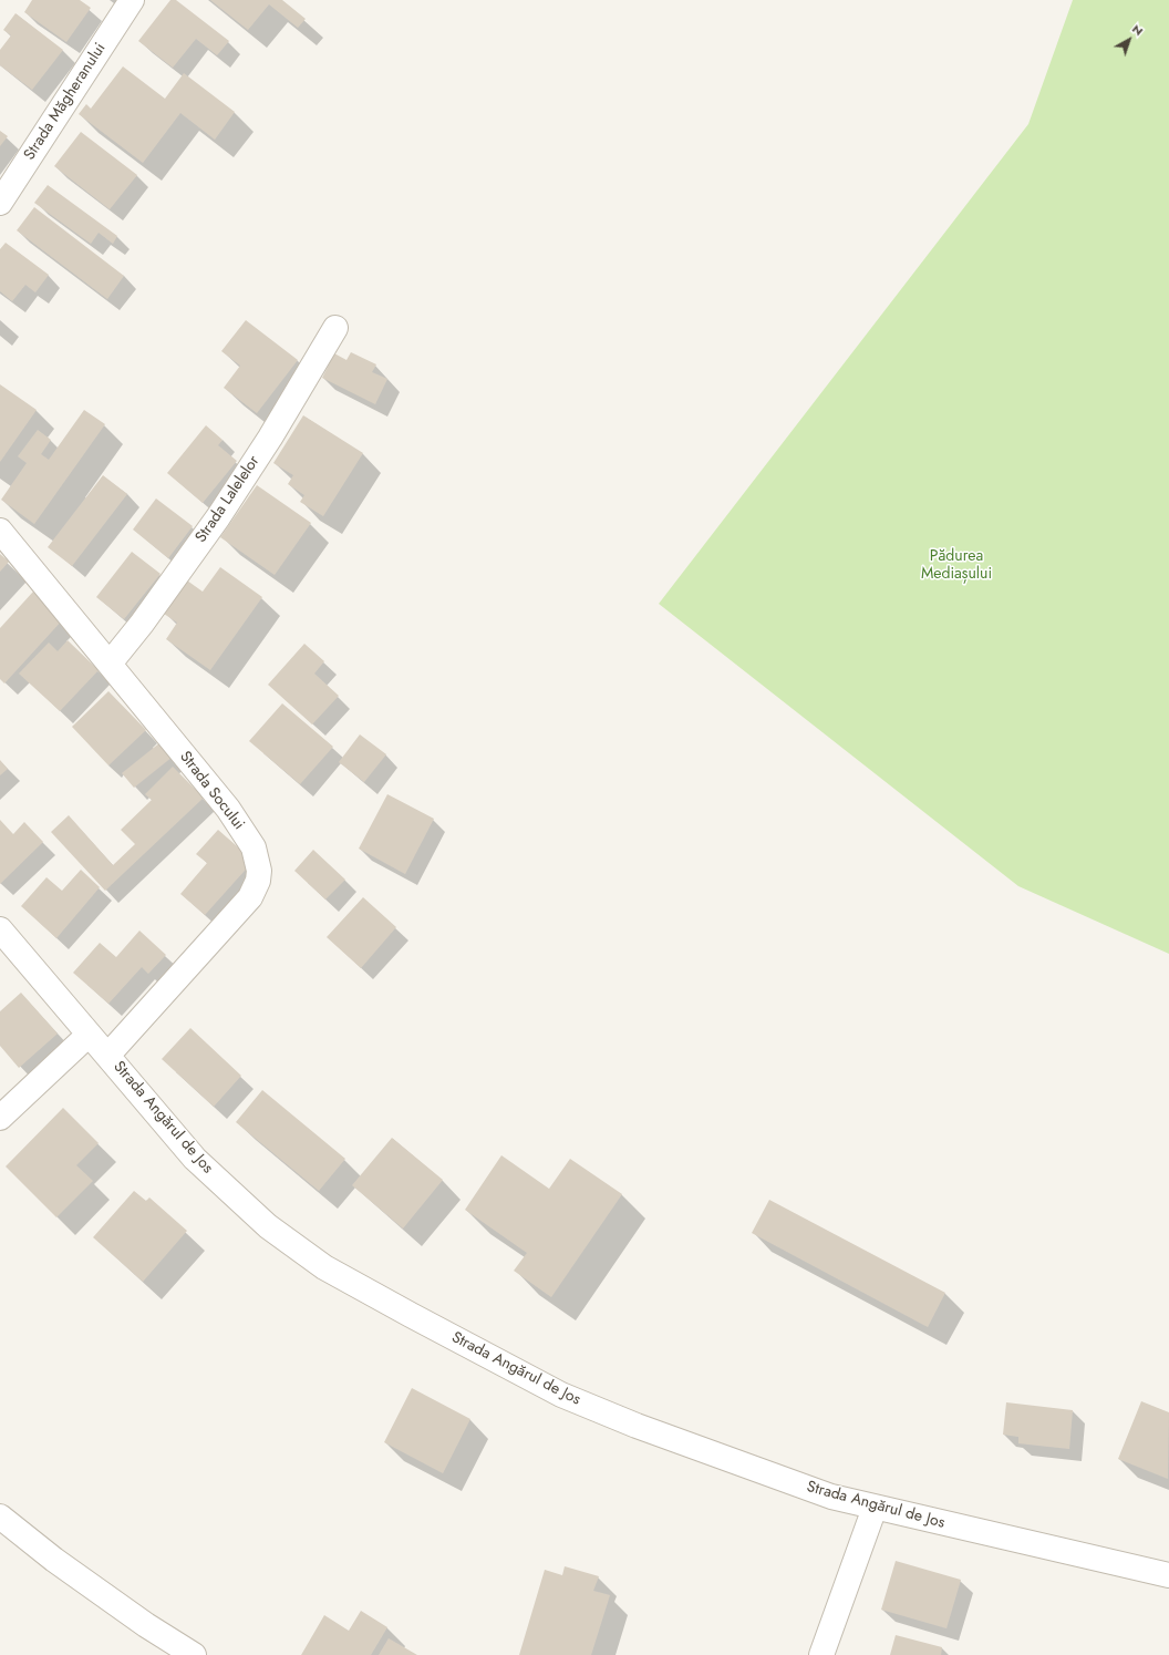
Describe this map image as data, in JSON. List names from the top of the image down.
{
  "streets": {
    "street": [
      "Strada Măgheranului",
      "Strada Lalelelor",
      "Strada Socului",
      "Strada Angărul de Jos"
    ]
  },
  "crossings": [
    ["Strada Lalelelor", "Strada Socului"],
    ["Strada Socului", "Strada Angărul de Jos"]
  ],
  "parks": ["Pădurea Mediașului"],
  "north": "top right"
}
